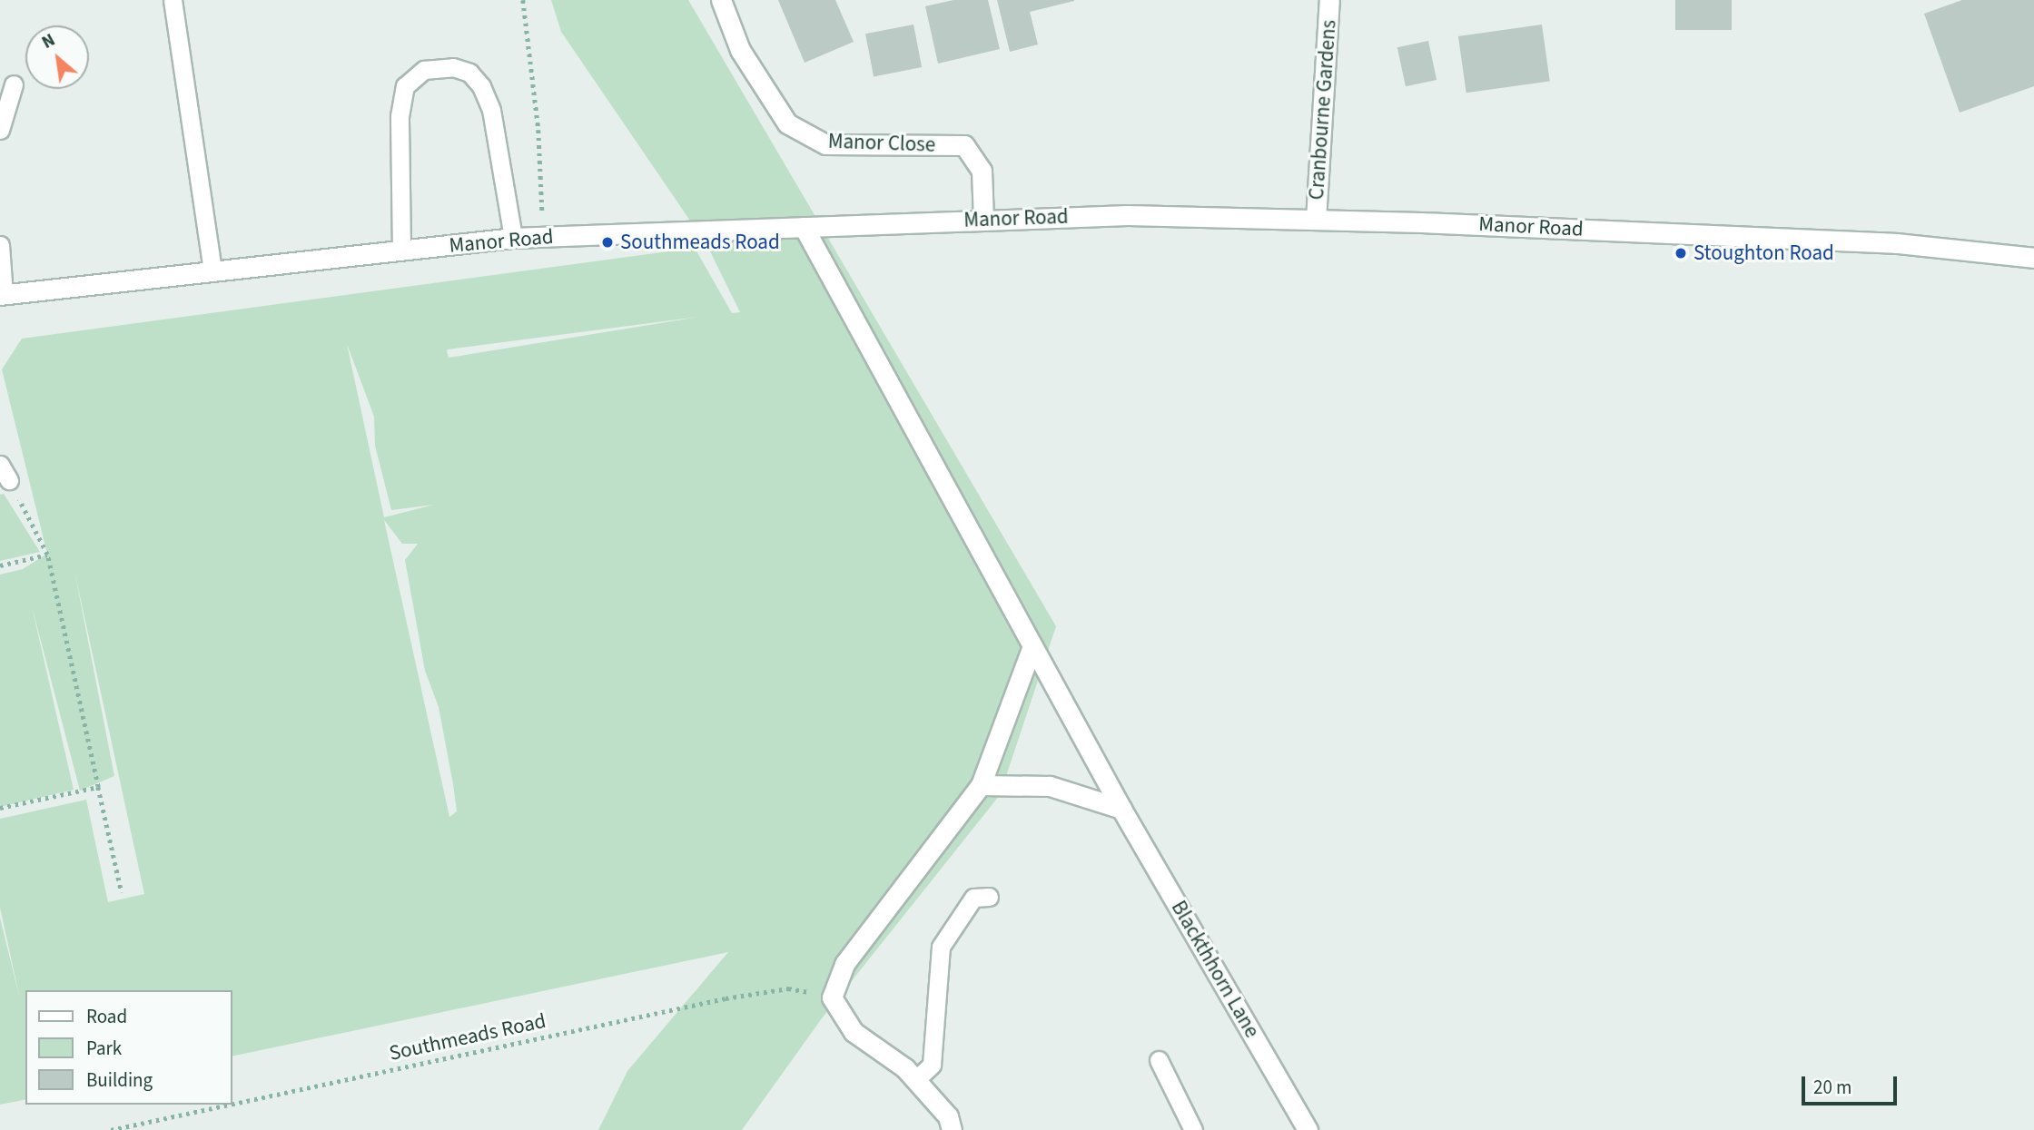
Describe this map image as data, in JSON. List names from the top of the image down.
{
  "streets": {
    "street": [
      "Cranbourne Gardens",
      "Manor Close",
      "Manor Road",
      "Blackthhorn Lane"
    ],
    "path": ["Southmeads Road"]
  },
  "crossings": [
    ["Cranbourne Gardens", "Manor Road"],
    ["Manor Close", "Manor Road"],
    ["Manor Road", "Blackthhorn Lane"]
  ],
  "places": ["Southmeads Road", "Stoughton Road"],
  "legend": ["Road", "Park", "Building"],
  "scale_bar": "20 m",
  "north": "top left"
}
